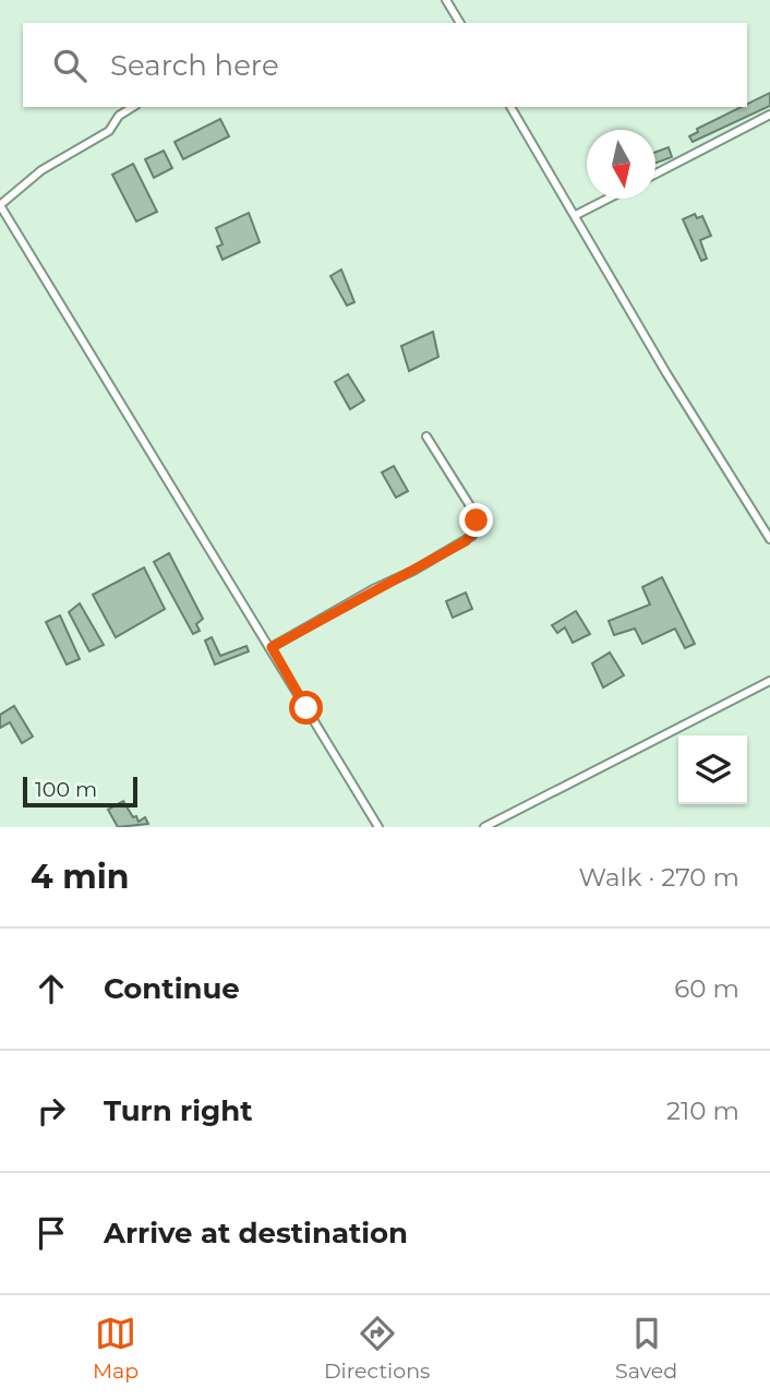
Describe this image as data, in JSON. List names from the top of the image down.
{
  "scale_bar": "100 m",
  "north": "bottom",
  "page": {
    "search": "Search here",
    "scale": "100 m",
    "heading": ["4 min", "Walk · 270 m"],
    "list": [
      ["Continue", "60 m"],
      ["Turn right", "210 m"],
      "Arrive at destination"
    ],
    "nav": ["Map", "Directions", "Saved"]
  }
}
